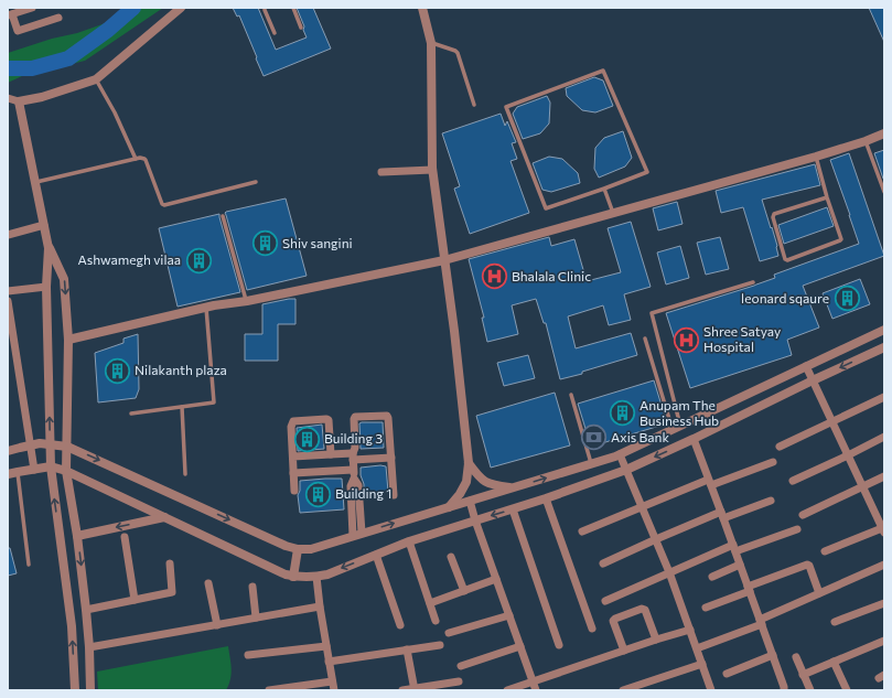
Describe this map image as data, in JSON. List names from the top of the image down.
{
  "places": {
    "building": [
      "Shiv sangini",
      "Ashwamegh vilaa",
      "leonard sqaure",
      "Nilakanth plaza",
      "Anupam The Business Hub",
      "Building 3",
      "Building 1"
    ],
    "hospital": ["Bhalala Clinic", "Shree Satyay Hospital"],
    "bank": ["Axis Bank"]
  }
}
